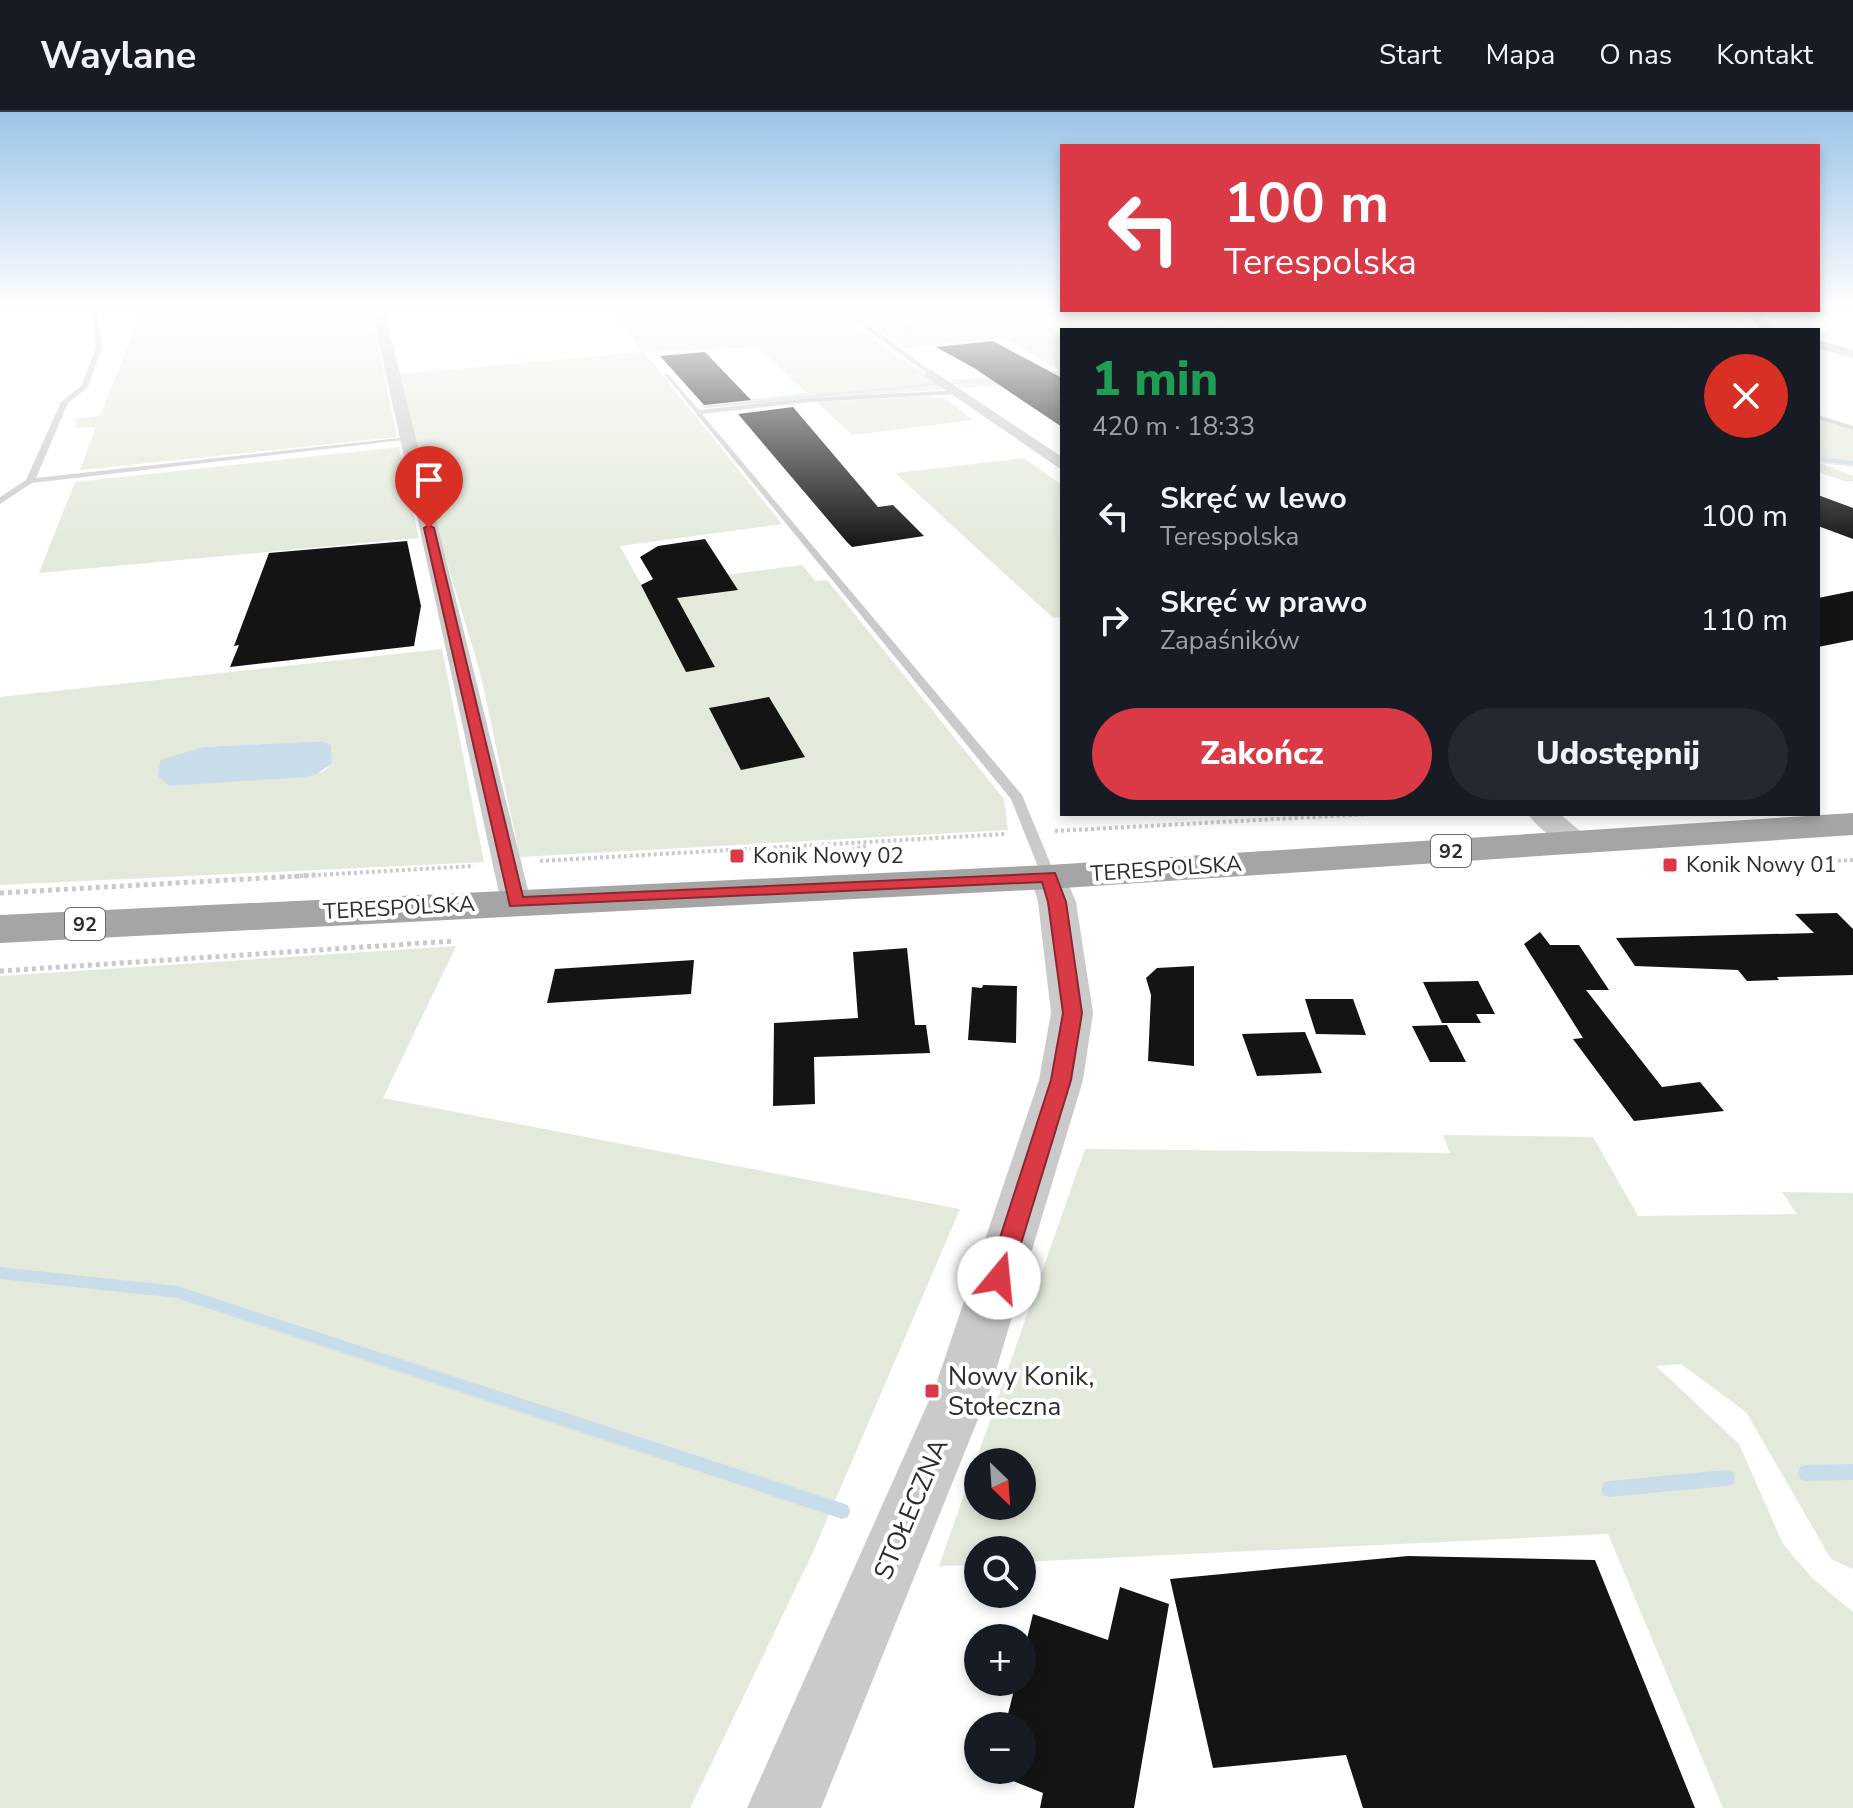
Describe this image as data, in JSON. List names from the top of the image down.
{
  "streets": {
    "main road": ["92", "TERESPOLSKA"],
    "street": ["STOŁECZNA"]
  },
  "crossings": [
    ["TERESPOLSKA", "STOŁECZNA"]
  ],
  "places": {
    "transit": ["Konik Nowy 02", "Konik Nowy 01", "Nowy Konik, Stołeczna"]
  },
  "north": "bottom right",
  "page": {
    "header": "Waylane",
    "nav": [
      "Start",
      "Mapa",
      "O nas",
      "Kontakt"
    ],
    "turn": ["100 m", "Terespolska"],
    "heading": ["1 min", "420 m · 18:33"],
    "list": [
      {
        "name": "Skręć w lewo",
        "note": "Terespolska",
        "value": "100 m"
      },
      {
        "name": "Skręć w prawo",
        "note": "Zapaśników",
        "value": "110 m"
      }
    ],
    "buttons": ["Zakończ", "Udostępnij"],
    "map_buttons": ["+", "−"]
  }
}
